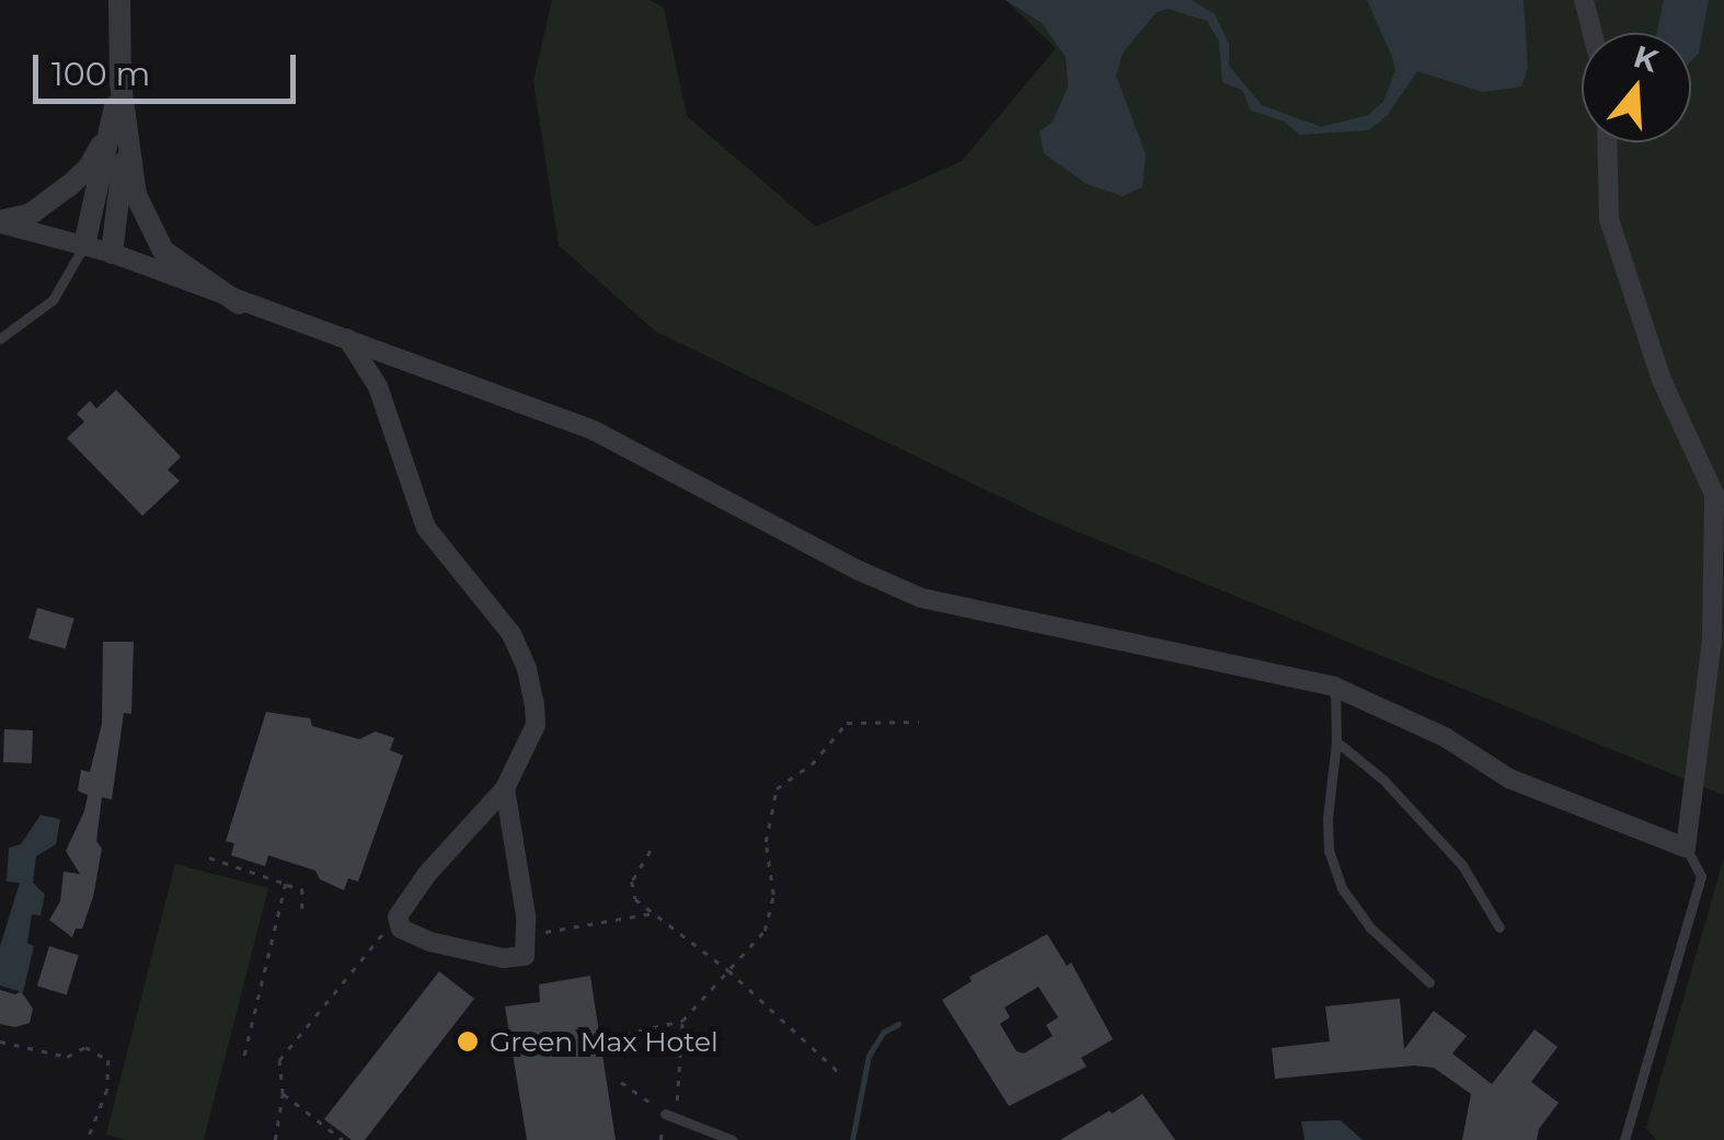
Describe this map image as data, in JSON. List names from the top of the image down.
{
  "places": ["Green Max Hotel"],
  "scale_bar": "100 m",
  "north": "top"
}
